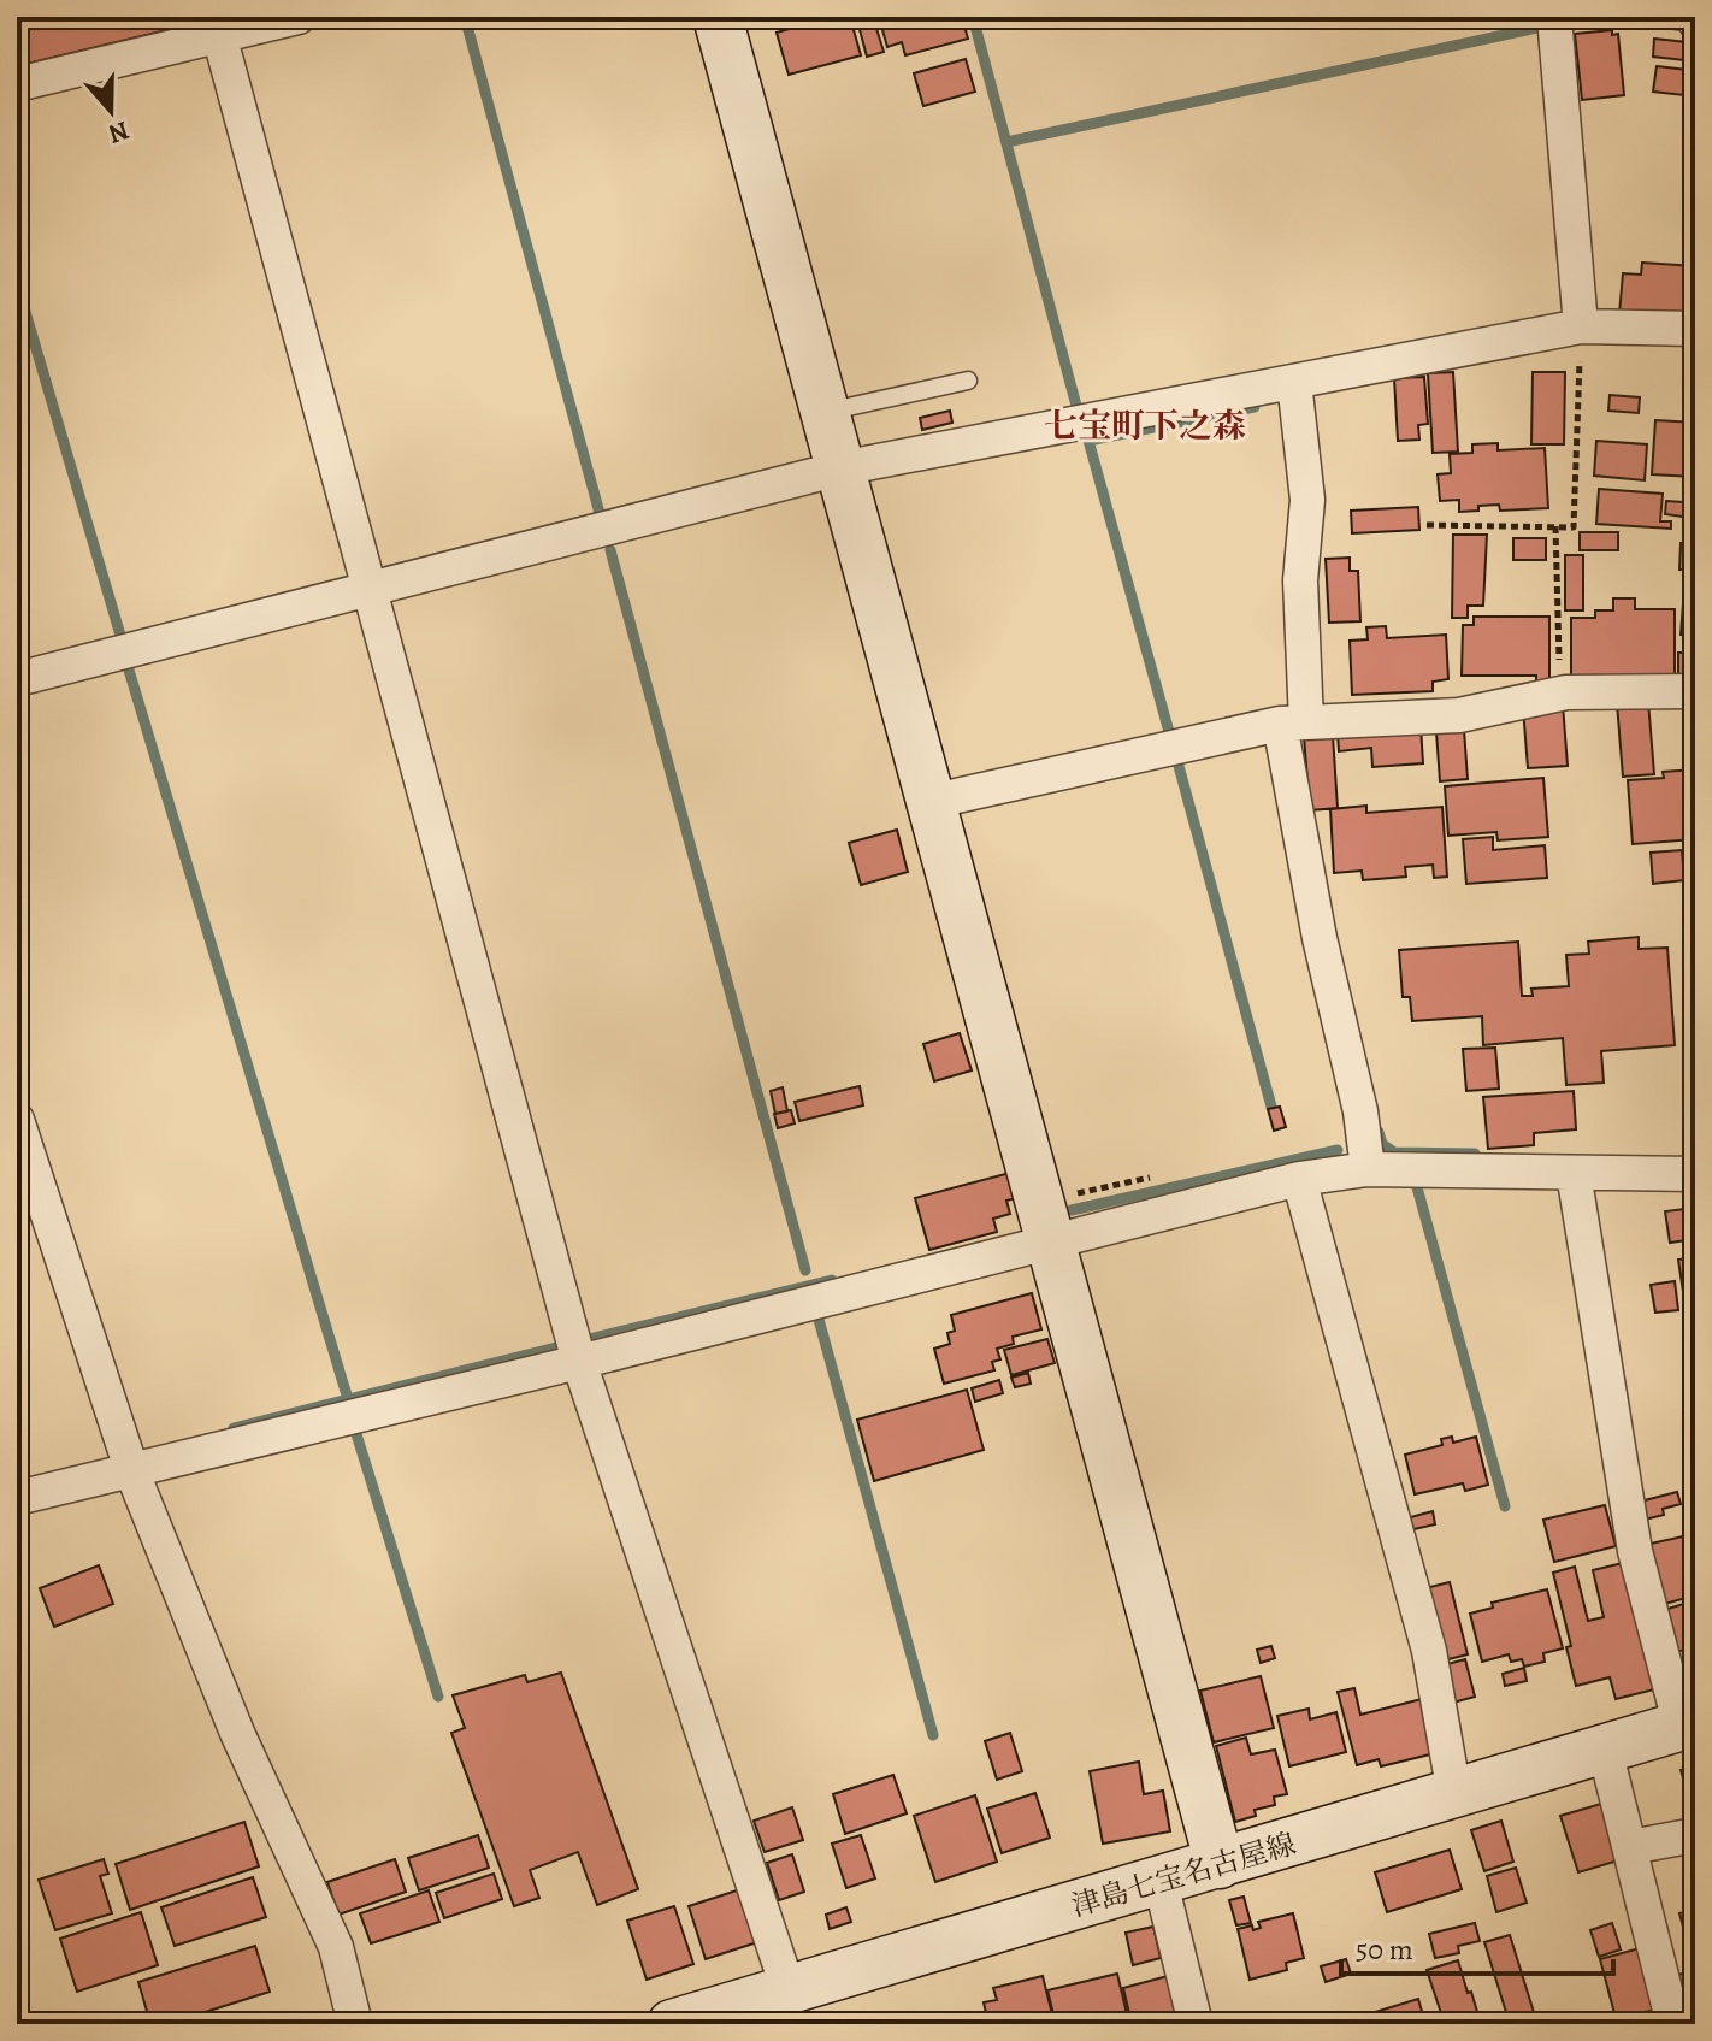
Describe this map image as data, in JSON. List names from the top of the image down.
{
  "streets": {
    "street": ["津島七宝名古屋線"]
  },
  "districts": ["七宝町下之森"],
  "scale_bar": "50 m",
  "north": "bottom"
}
